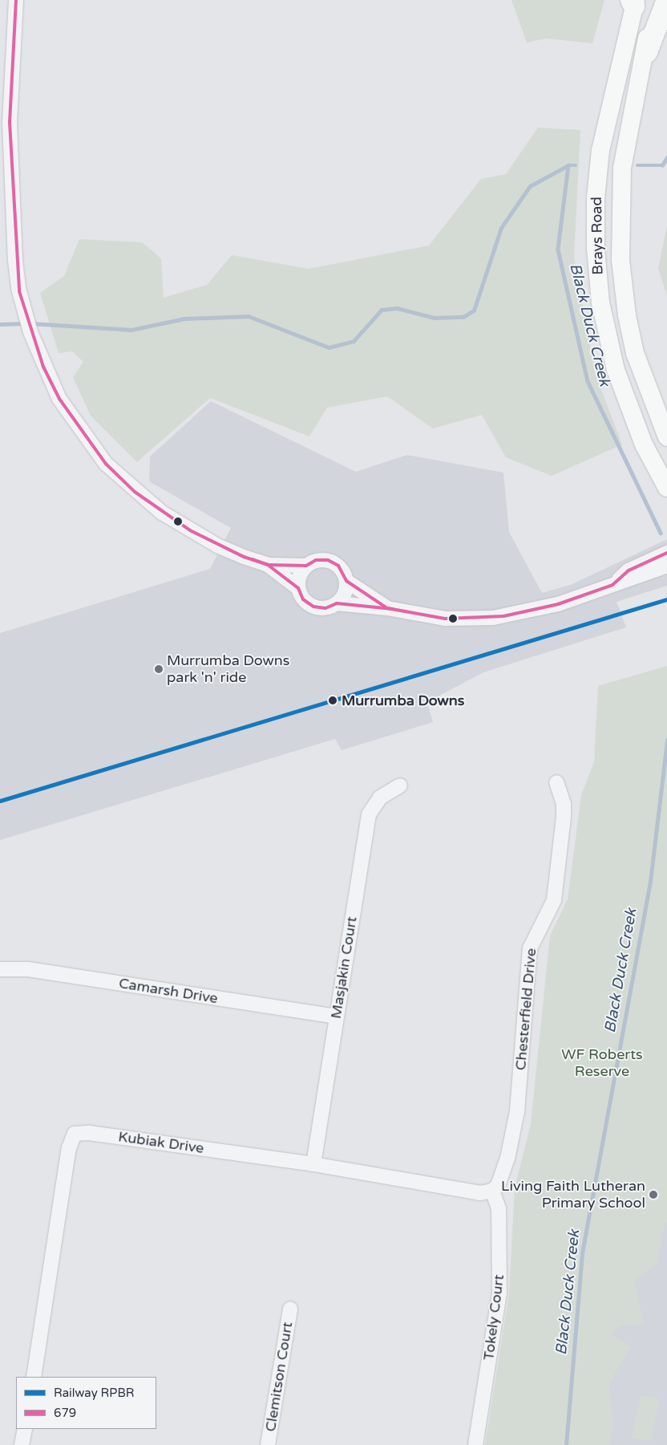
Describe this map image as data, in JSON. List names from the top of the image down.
{
  "streets": {
    "main road": ["Brays Road"],
    "street": [
      "Masjakin Court",
      "Camarsh Drive",
      "Chesterfield Drive",
      "Kubiak Drive",
      "Tokely Court",
      "Clemitson Court"
    ]
  },
  "crossings": [
    ["Masjakin Court", "Camarsh Drive"],
    ["Masjakin Court", "Kubiak Drive"],
    ["Chesterfield Drive", "Kubiak Drive"],
    ["Chesterfield Drive", "Tokely Court"],
    ["Kubiak Drive", "Tokely Court"]
  ],
  "water": ["Black Duck Creek"],
  "parks": ["WF Roberts Reserve"],
  "places": ["Murrumba Downs park 'n' ride", "Murrumba Downs", "Living Faith Lutheran Primary School"],
  "lines": ["transit line 679", "rail line RPBR"],
  "legend": ["Railway RPBR", "679"]
}
